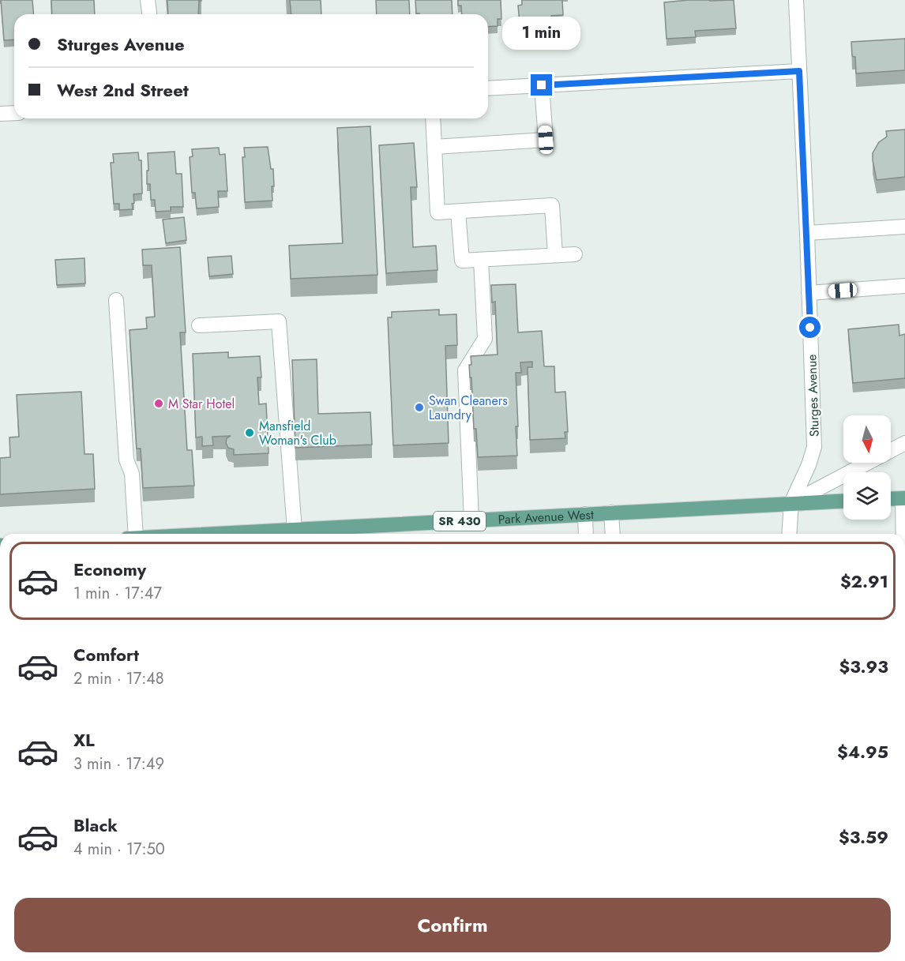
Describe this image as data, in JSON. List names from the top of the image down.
{
  "streets": {
    "main road": ["Park Avenue West", "SR 430"],
    "street": ["Sturges Avenue"]
  },
  "crossings": [
    ["Sturges Avenue", "Park Avenue West"]
  ],
  "places": ["M Star Hotel", "Swan Cleaners Laundry", "Mansfield Woman's Club"],
  "north": "bottom",
  "page": {
    "banner": ["Sturges Avenue", "West 2nd Street"],
    "bubble": "1 min",
    "list": [
      {
        "name": "Economy",
        "note": "1 min · 17:47",
        "value": "$2.91"
      },
      {
        "name": "Comfort",
        "note": "2 min · 17:48",
        "value": "$3.93"
      },
      {
        "name": "XL",
        "note": "3 min · 17:49",
        "value": "$4.95"
      },
      {
        "name": "Black",
        "note": "4 min · 17:50",
        "value": "$3.59"
      }
    ],
    "buttons": "Confirm"
  }
}
